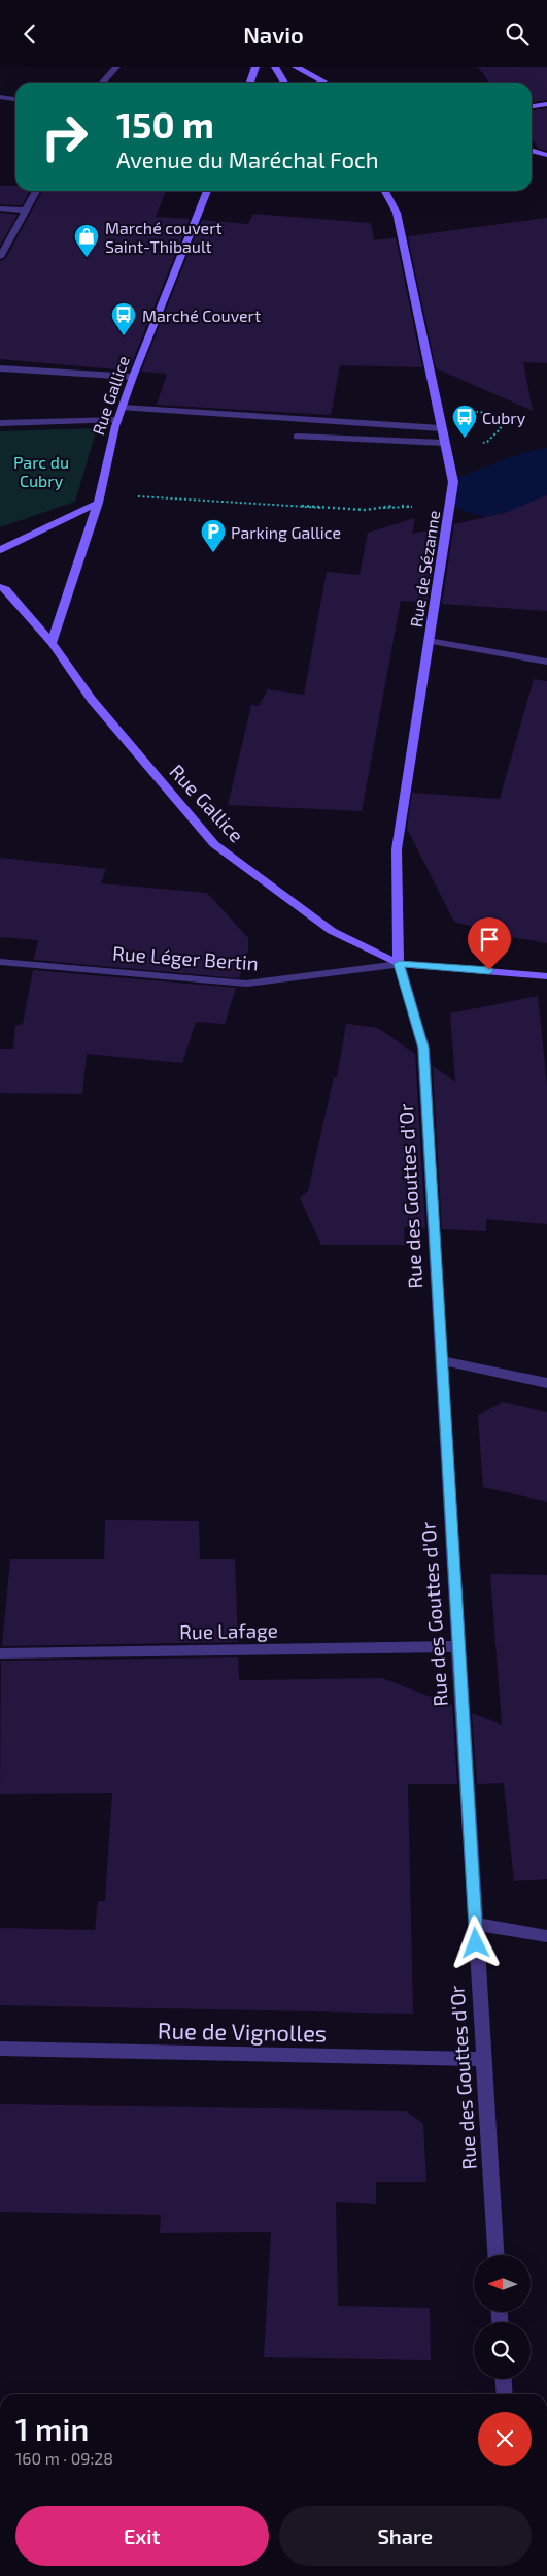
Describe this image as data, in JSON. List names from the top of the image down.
{
  "streets": {
    "main road": ["Rue Gallice", "Rue de Sézanne"],
    "street": [
      "Rue Léger Bertin",
      "Rue des Gouttes d'Or",
      "Rue Lafage",
      "Rue de Vignolles"
    ]
  },
  "crossings": [
    ["Rue Gallice", "Rue de Sézanne"],
    ["Rue Gallice", "Rue Léger Bertin"],
    ["Rue Gallice", "Rue des Gouttes d'Or"],
    ["Rue de Sézanne", "Rue Léger Bertin"],
    ["Rue de Sézanne", "Rue des Gouttes d'Or"],
    ["Rue Léger Bertin", "Rue des Gouttes d'Or"],
    ["Rue des Gouttes d'Or", "Rue Lafage"],
    ["Rue des Gouttes d'Or", "Rue de Vignolles"]
  ],
  "parks": ["Parc du Cubry"],
  "places": {
    "shop": ["Marché couvert Saint-Thibault"],
    "bus stop": ["Marché Couvert", "Cubry"],
    "parking": ["Parking Gallice"]
  },
  "north": "left",
  "page": {
    "header": "Navio",
    "turn": ["150 m", "Avenue du Maréchal Foch"],
    "heading": ["1 min", "160 m · 09:28"],
    "buttons": ["Exit", "Share"]
  }
}
